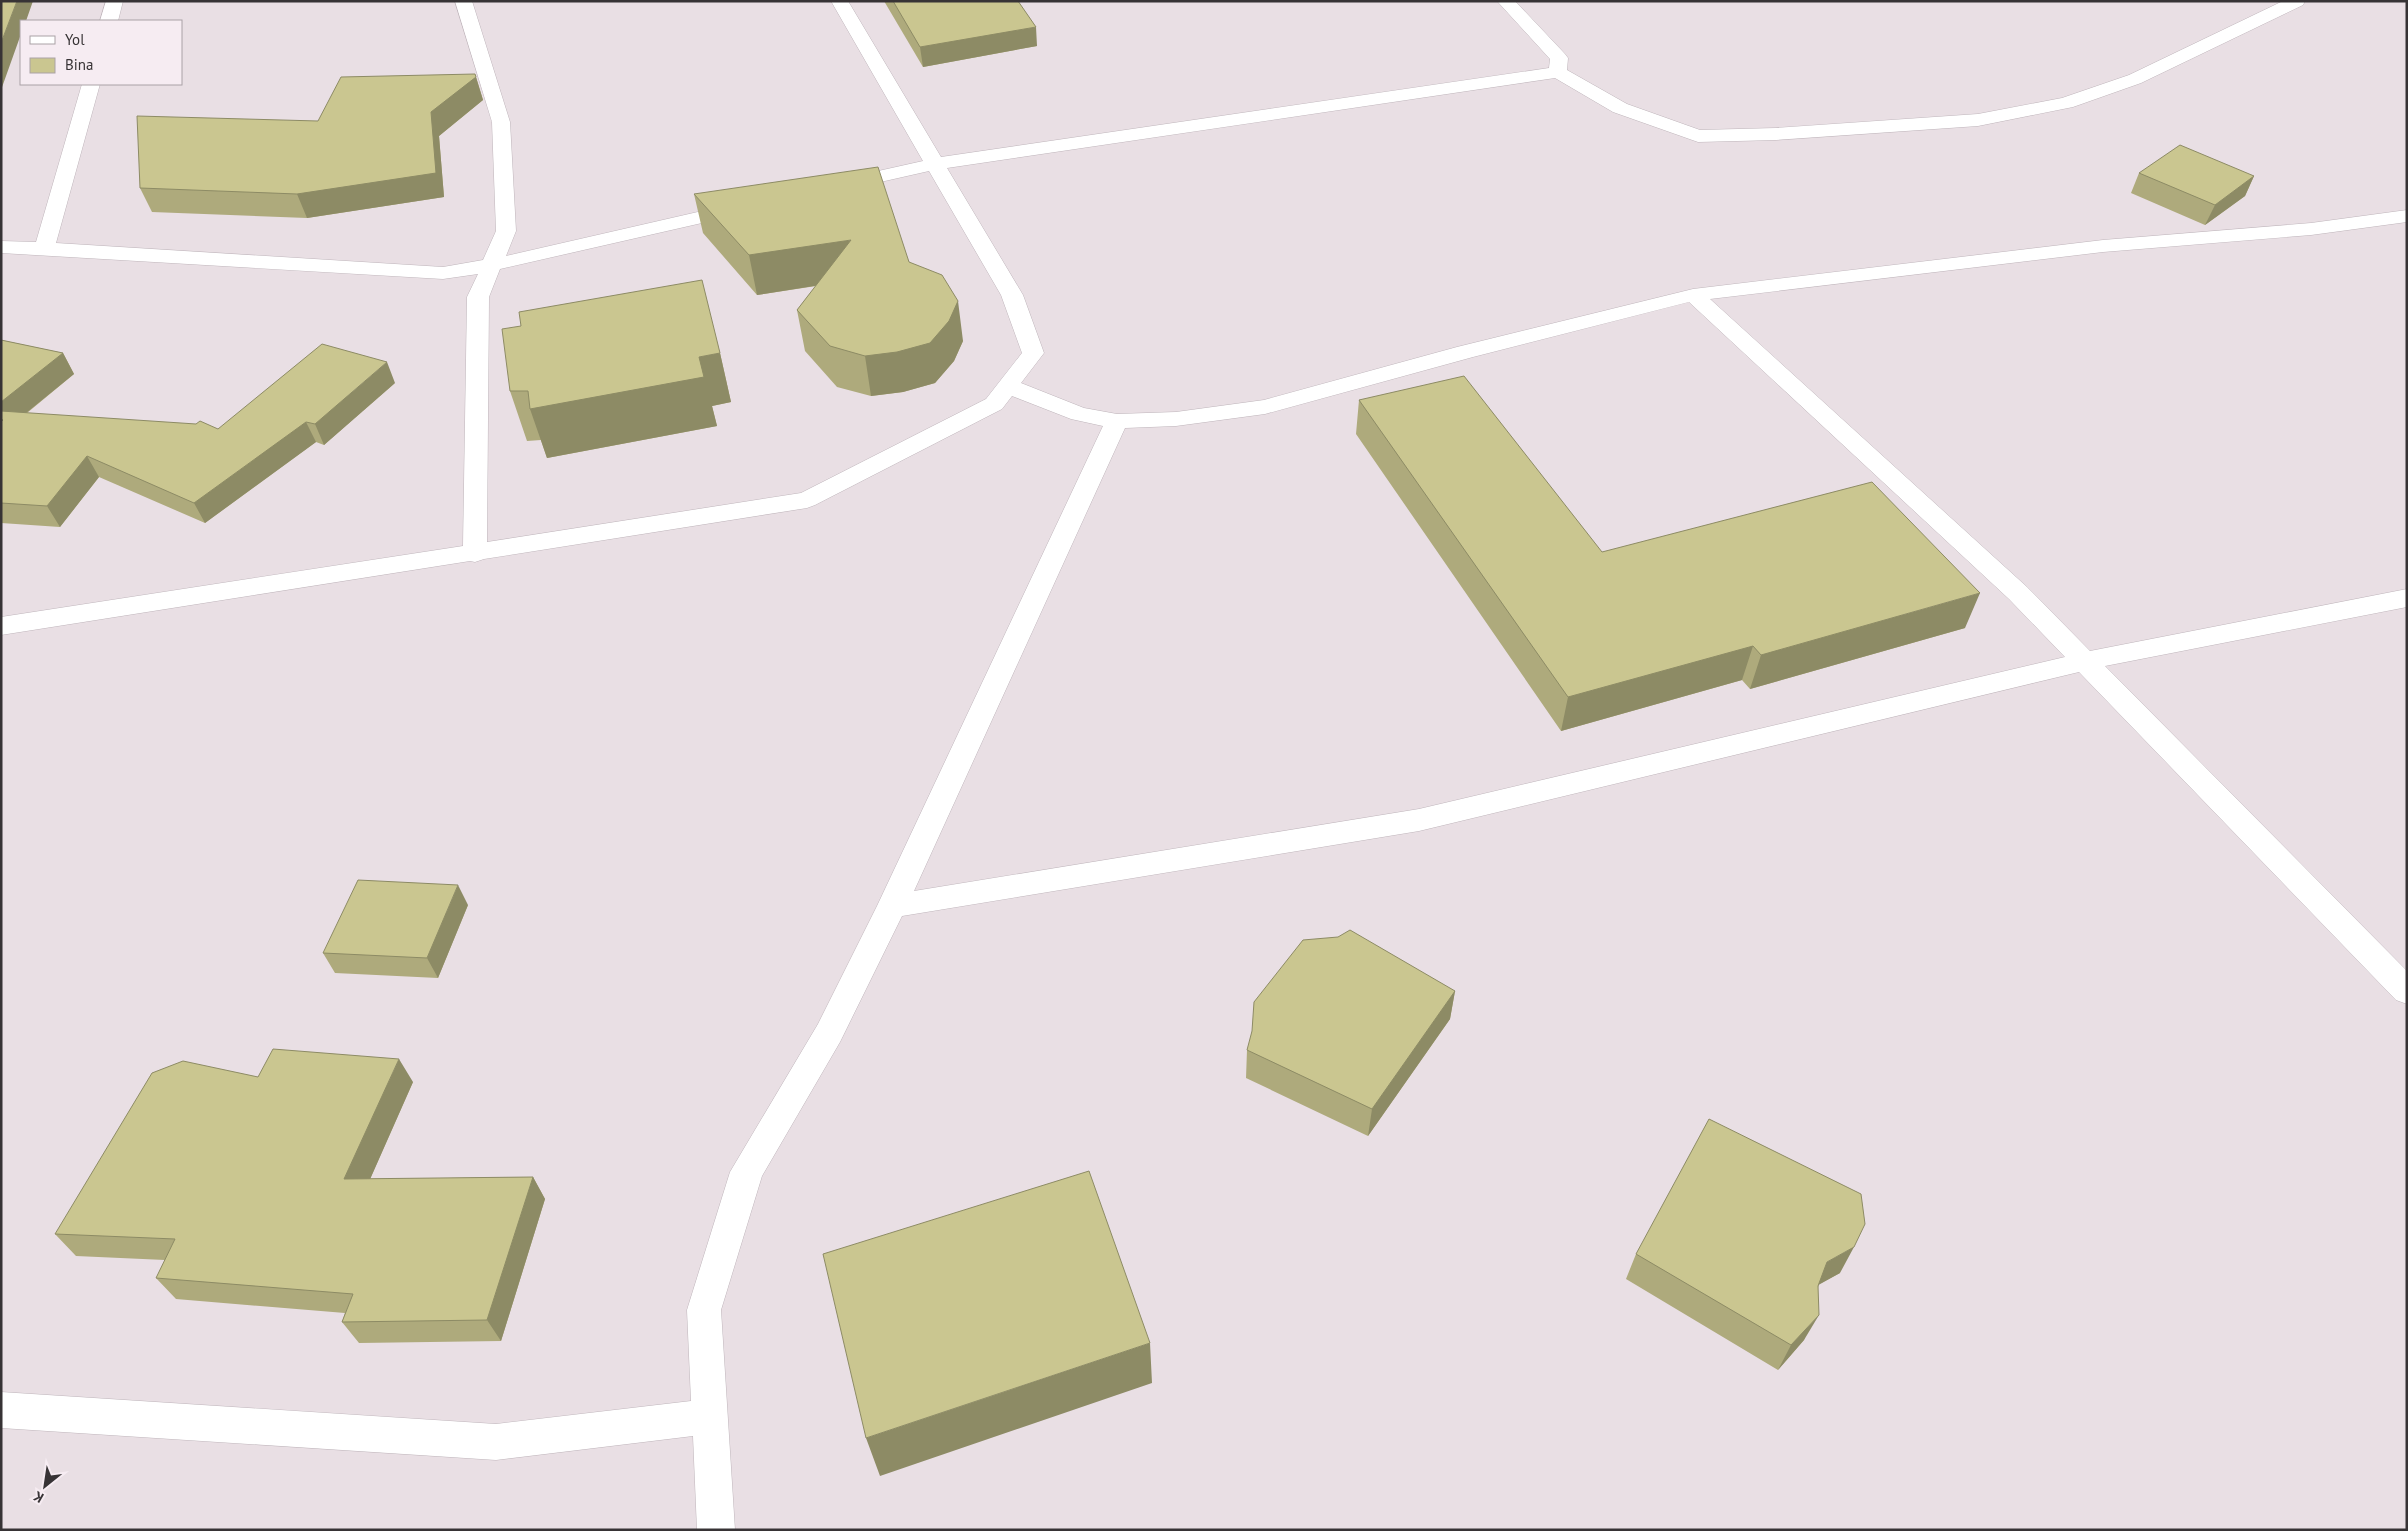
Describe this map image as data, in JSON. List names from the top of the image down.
{
  "legend": ["Yol", "Bina"],
  "north": "bottom left"
}
